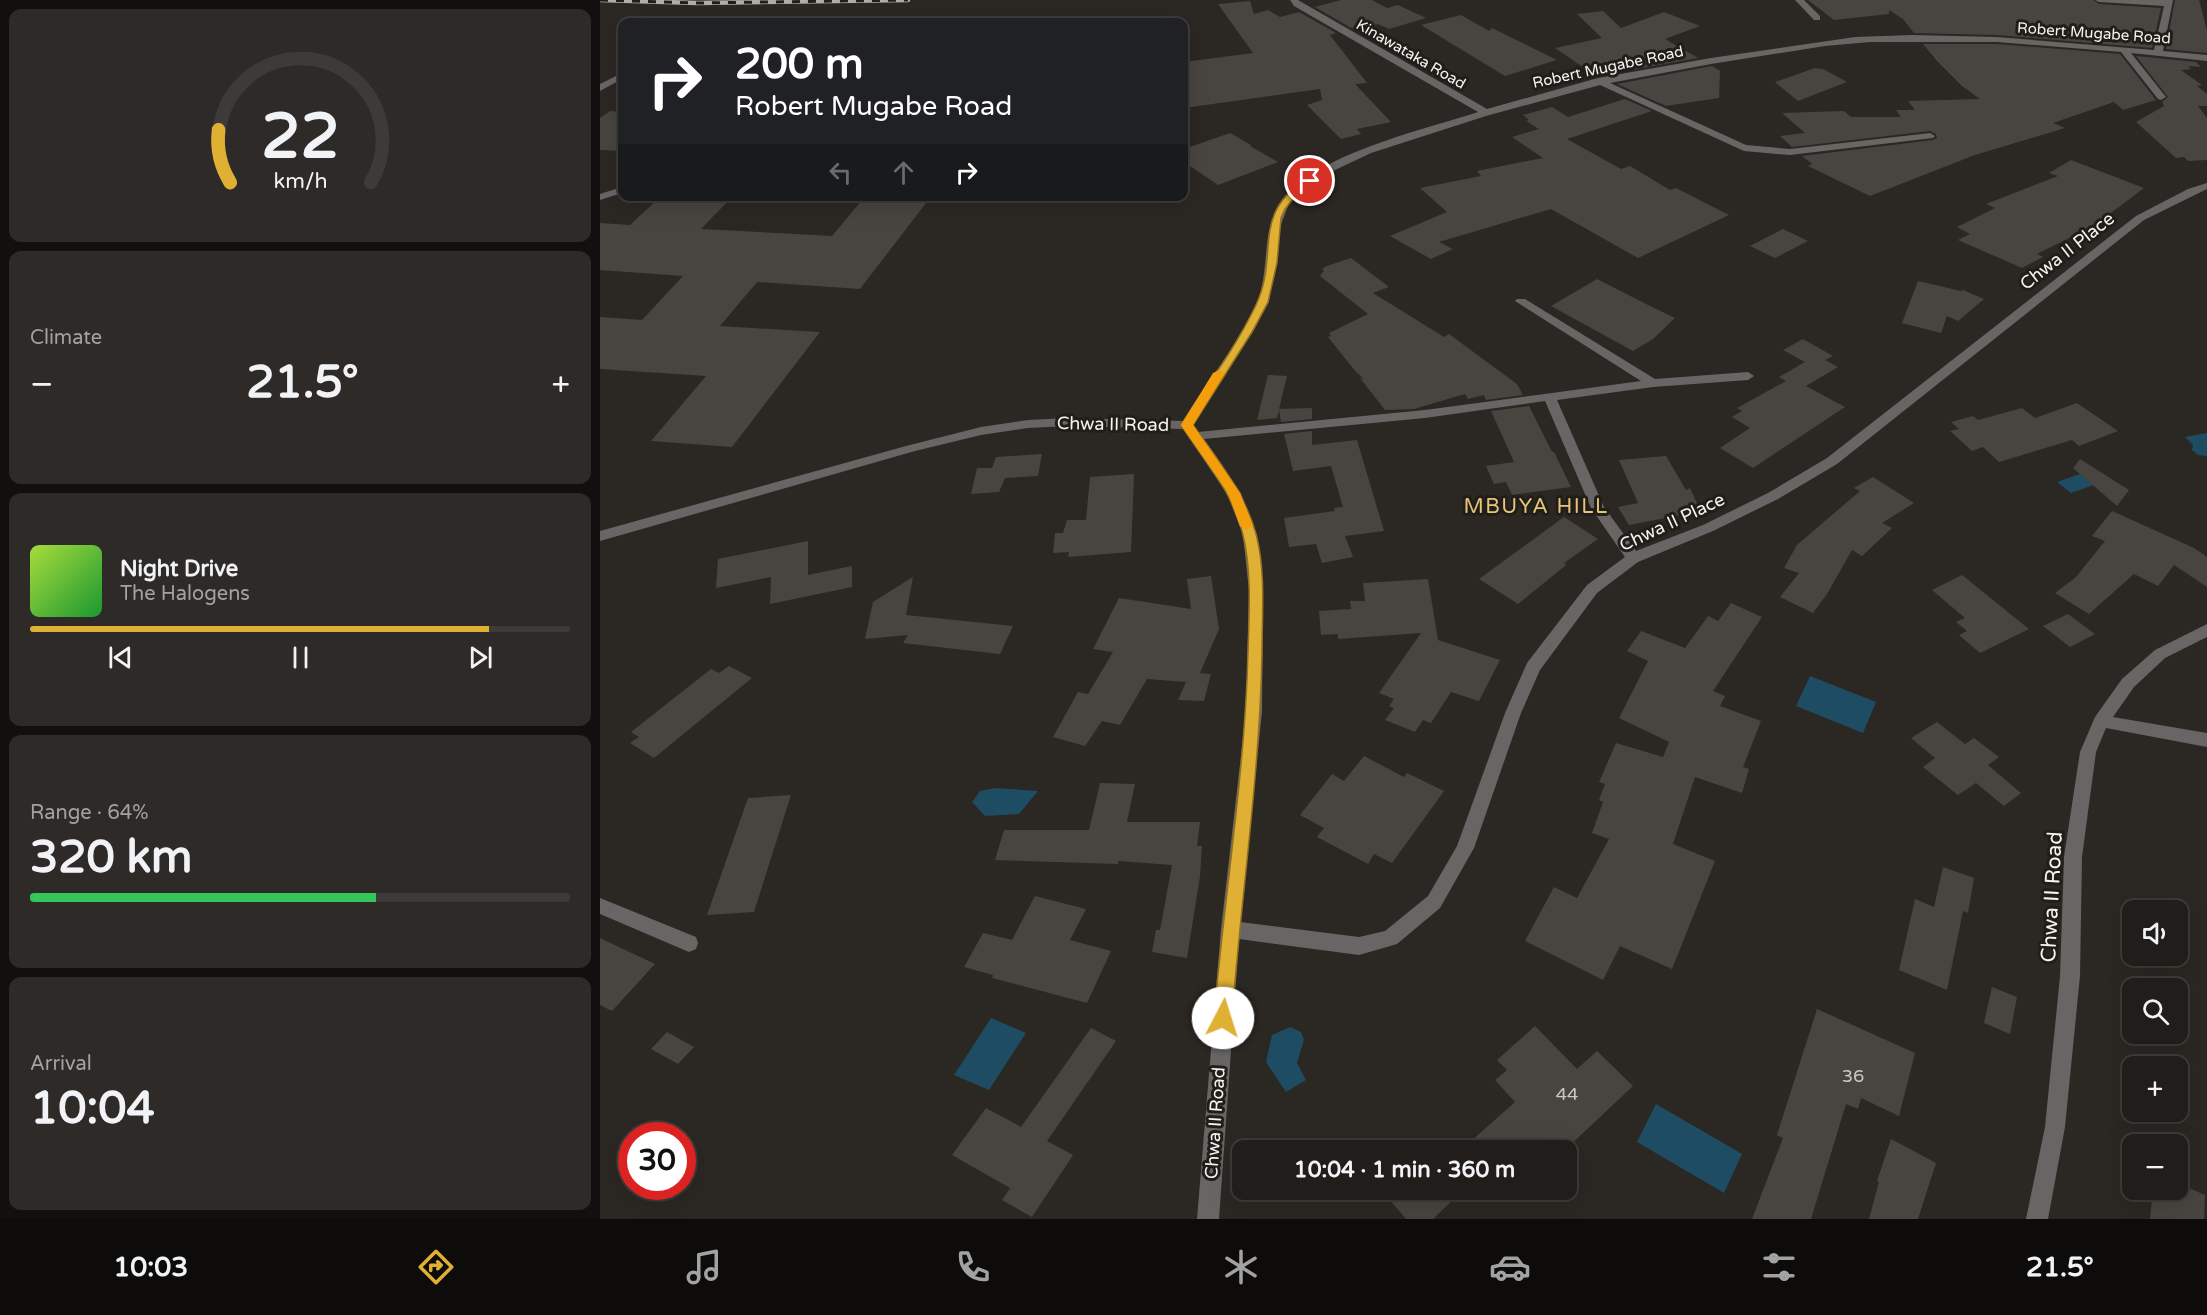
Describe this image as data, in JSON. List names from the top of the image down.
{
  "streets": {
    "street": [
      "Robert Mugabe Road",
      "Kinawataka Road",
      "Chwa II Place",
      "Chwa II Road"
    ]
  },
  "crossings": [
    ["Robert Mugabe Road", "Kinawataka Road"],
    ["Robert Mugabe Road", "Chwa II Road"],
    ["Chwa II Place", "Chwa II Road"]
  ],
  "districts": ["MBUYA HILL"],
  "house_numbers": ["36", "44"],
  "page": {
    "turn": ["200 m", "Robert Mugabe Road"],
    "tile": [
      "Climate",
      ["Range · 64%", "320 km"],
      ["Arrival", "10:04"]
    ],
    "heat": ["−", "21.5°", "+"],
    "song": ["Night Drive", "The Halogens"],
    "map_buttons": ["+", "−"],
    "limit": "30",
    "trip": "10:04 · 1 min · 360 m",
    "tabs": ["10:03", "21.5°"],
    "gauge": ["22", "km/h"]
  }
}
